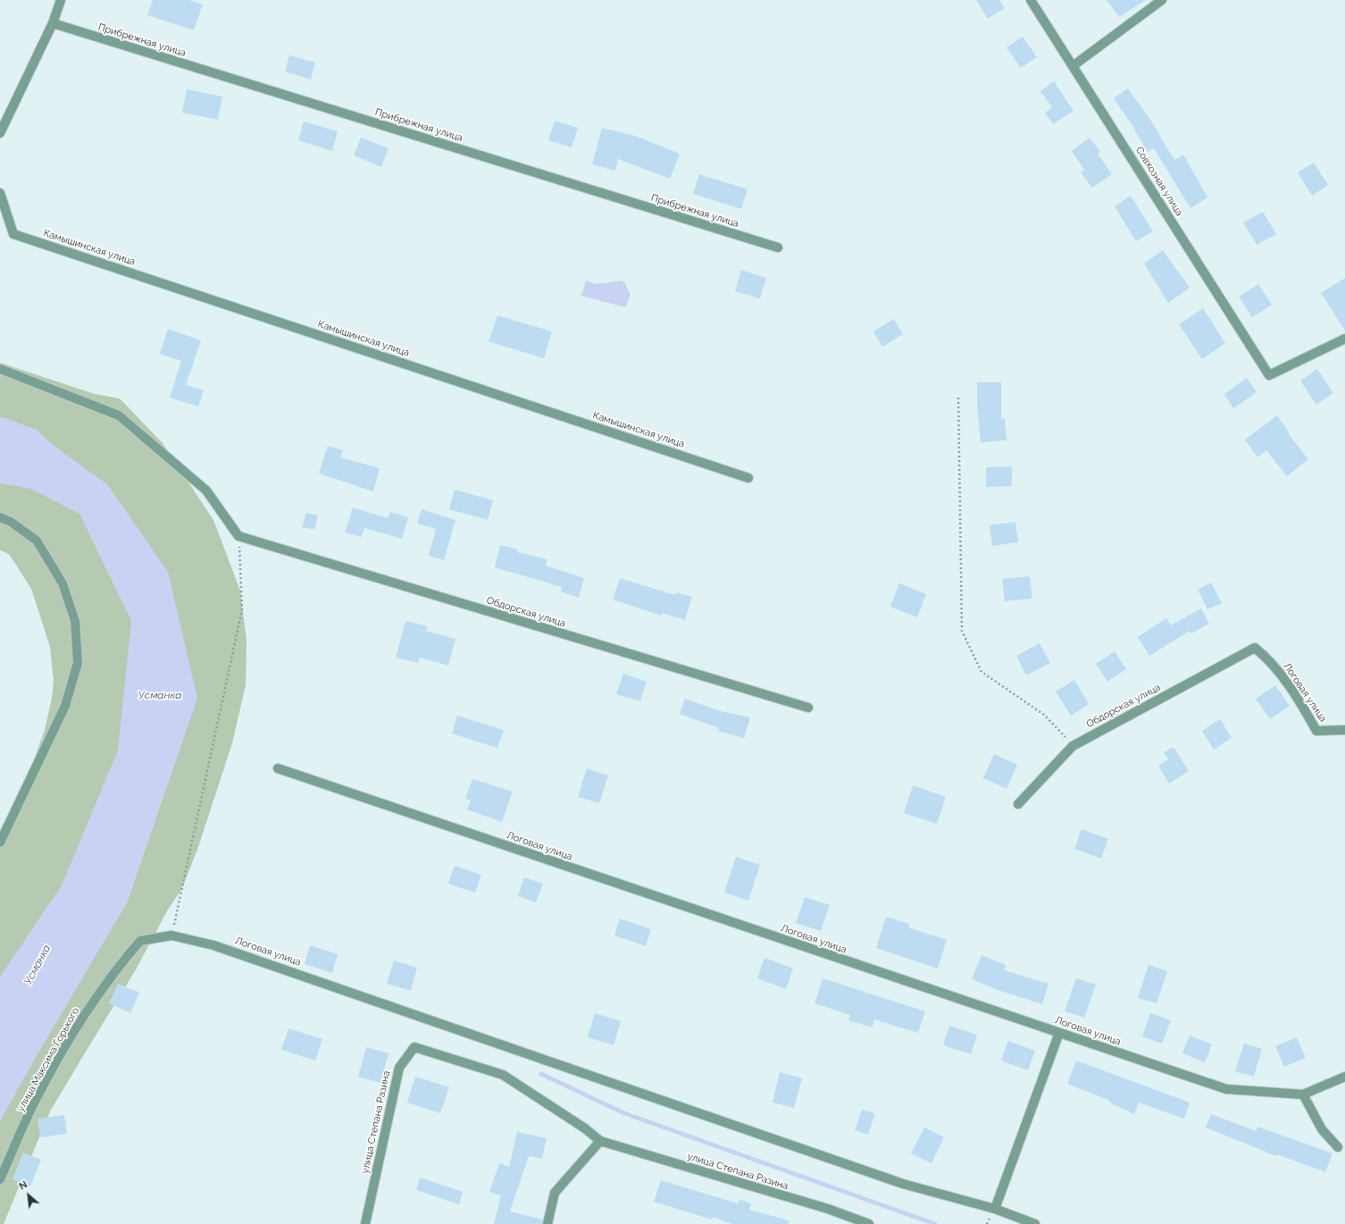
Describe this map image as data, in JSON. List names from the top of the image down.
{
  "streets": {
    "street": [
      "Прибрежная улица",
      "Совхозная улица",
      "Камышинская улица",
      "Обдорская улица",
      "Логовая улица",
      "улица Максима Горького",
      "улица Степана Разина"
    ]
  },
  "crossings": [
    ["Обдорская улица", "Логовая улица"],
    ["Логовая улица", "улица Максима Горького"]
  ],
  "water": ["Усманка"],
  "north": "top left"
}
